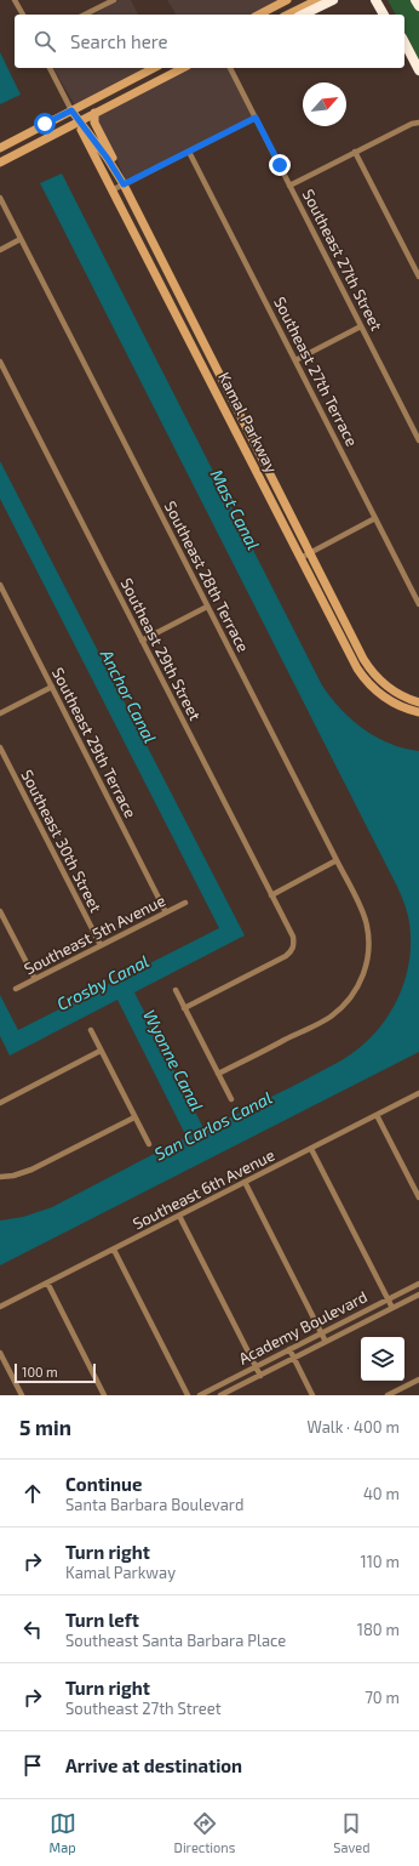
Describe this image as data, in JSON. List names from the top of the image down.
{
  "streets": {
    "street": [
      "Southeast 27th Street",
      "Southeast 27th Terrace",
      "Kamal Parkway",
      "Southeast 28th Terrace",
      "Southeast 29th Street",
      "Southeast 29th Terrace",
      "Southeast 30th Street",
      "Southeast 5th Avenue",
      "Southeast 6th Avenue",
      "Academy Boulevard"
    ]
  },
  "crossings": [
    ["Southeast 29th Terrace", "Southeast 5th Avenue"],
    ["Southeast 30th Street", "Southeast 5th Avenue"]
  ],
  "water": [
    "Mast Canal",
    "Anchor Canal",
    "Crosby Canal",
    "Wyonne Canal",
    "San Carlos Canal"
  ],
  "scale_bar": "100 m",
  "north": "top right",
  "page": {
    "search": "Search here",
    "scale": "100 m",
    "heading": ["5 min", "Walk · 400 m"],
    "list": [
      ["Continue", "Santa Barbara Boulevard", "40 m"],
      ["Turn right", "Kamal Parkway", "110 m"],
      ["Turn left", "Southeast Santa Barbara Place", "180 m"],
      ["Turn right", "Southeast 27th Street", "70 m"],
      "Arrive at destination"
    ],
    "nav": ["Map", "Directions", "Saved"]
  }
}
